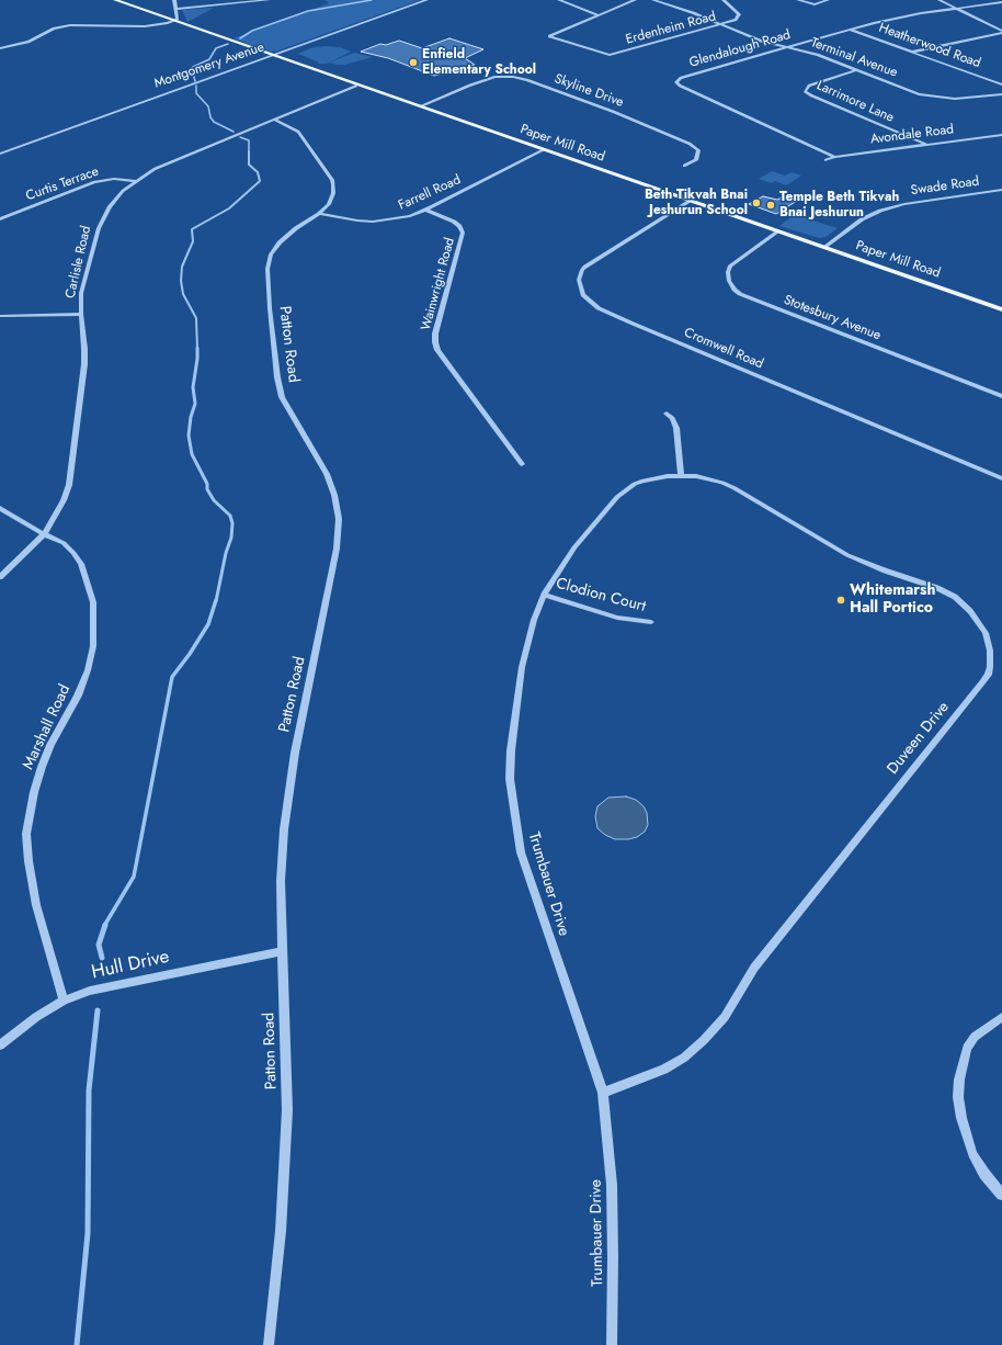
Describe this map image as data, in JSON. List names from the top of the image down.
{
  "streets": {
    "main road": ["Paper Mill Road"],
    "street": [
      "Erdenheim Road",
      "Heatherwood Road",
      "Glendalough Road",
      "Terminal Avenue",
      "Montgomery Avenue",
      "Skyline Drive",
      "Larrimore Lane",
      "Avondale Road",
      "Curtis Terrace",
      "Swade Road",
      "Farrell Road",
      "Carlisle Road",
      "Wainwright Road",
      "Stotesbury Avenue",
      "Patton Road",
      "Cromwell Road",
      "Clodion Court",
      "Marshall Road",
      "Duveen Drive",
      "Trumbauer Drive",
      "Hull Drive"
    ]
  },
  "crossings": [
    ["Erdenheim Road", "Terminal Avenue"],
    ["Heatherwood Road", "Glendalough Road"],
    ["Glendalough Road", "Terminal Avenue"],
    ["Glendalough Road", "Avondale Road"],
    ["Terminal Avenue", "Larrimore Lane"],
    ["Montgomery Avenue", "Paper Mill Road"],
    ["Skyline Drive", "Paper Mill Road"],
    ["Larrimore Lane", "Avondale Road"],
    ["Paper Mill Road", "Swade Road"],
    ["Paper Mill Road", "Farrell Road"],
    ["Paper Mill Road", "Carlisle Road"],
    ["Paper Mill Road", "Stotesbury Avenue"],
    ["Paper Mill Road", "Cromwell Road"],
    ["Curtis Terrace", "Carlisle Road"],
    ["Farrell Road", "Wainwright Road"],
    ["Farrell Road", "Patton Road"],
    ["Carlisle Road", "Patton Road"],
    ["Carlisle Road", "Marshall Road"],
    ["Patton Road", "Hull Drive"],
    ["Clodion Court", "Trumbauer Drive"],
    ["Marshall Road", "Hull Drive"],
    ["Duveen Drive", "Trumbauer Drive"]
  ],
  "places": [
    "Enfield Elementary School",
    "Beth Tikvah Bnai Jeshurun School",
    "Temple Beth Tikvah Bnai Jeshurun",
    "Whitemarsh Hall Portico"
  ]
}
